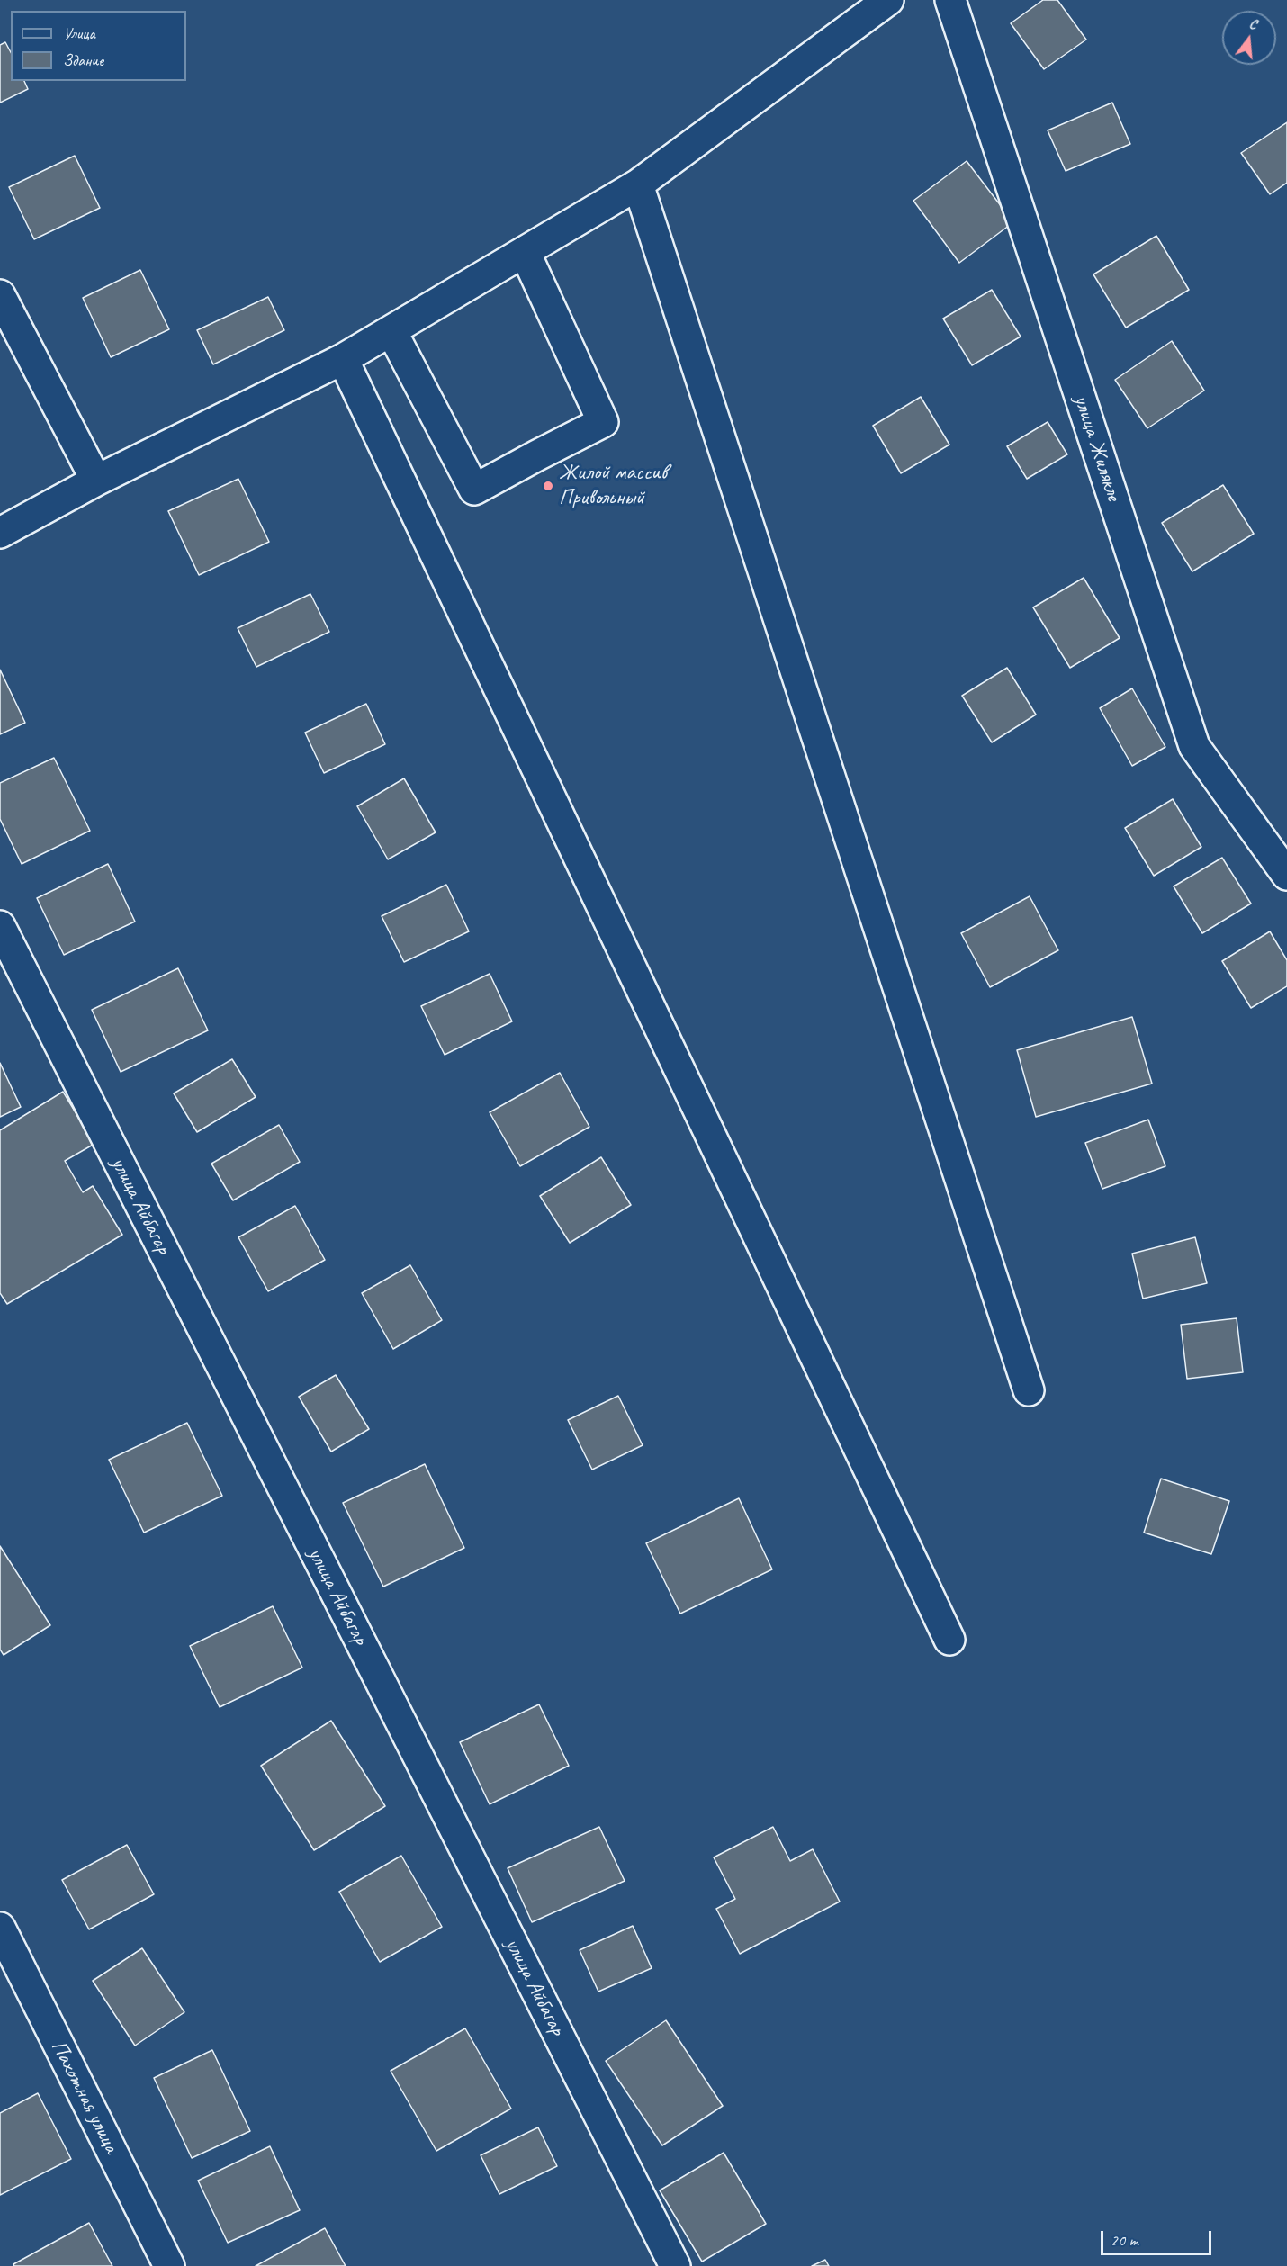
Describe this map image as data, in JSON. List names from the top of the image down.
{
  "streets": {
    "street": ["улица Жилякле", "улица Айбагар", "Пахотная улица"]
  },
  "places": ["Жилой массив Привольный"],
  "legend": ["Улица", "Здание"],
  "scale_bar": "20 m",
  "north": "top"
}
